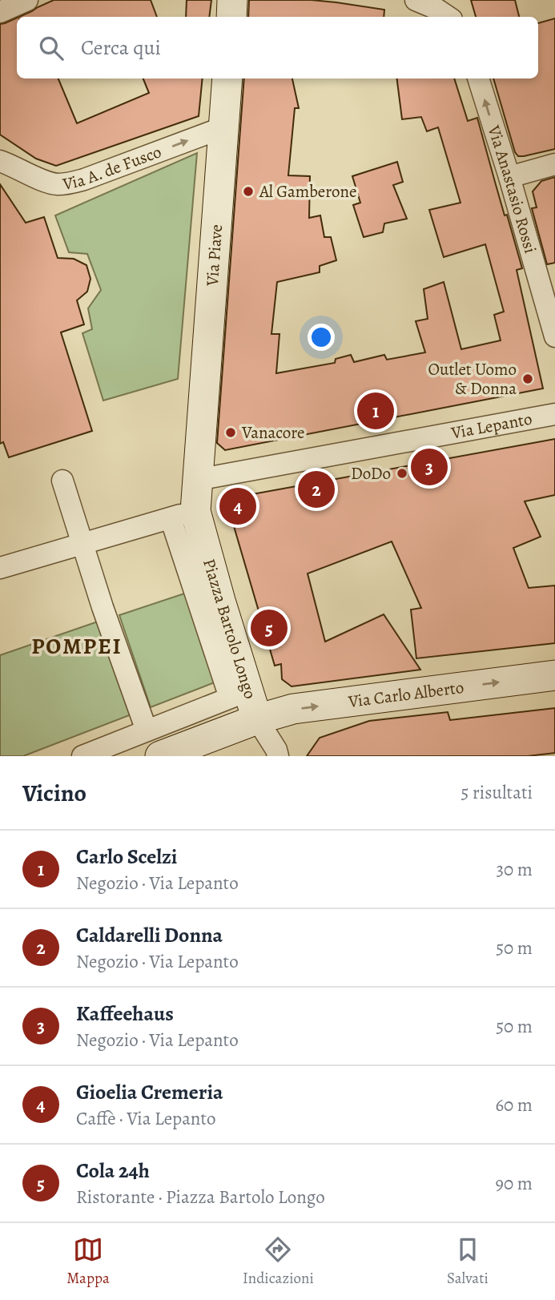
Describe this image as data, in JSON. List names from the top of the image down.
{
  "streets": {
    "street": [
      "Via A. de Fusco",
      "Via Anastasio Rossi",
      "Via Piave",
      "Via Lepanto",
      "Piazza Bartolo Longo",
      "Via Carlo Alberto"
    ]
  },
  "crossings": [
    ["Via A. de Fusco", "Via Piave"],
    ["Via Piave", "Piazza Bartolo Longo"],
    ["Via Lepanto", "Piazza Bartolo Longo"],
    ["Piazza Bartolo Longo", "Via Carlo Alberto"]
  ],
  "one_way": ["Via A. de Fusco", "Via Anastasio Rossi", "Via Carlo Alberto"],
  "districts": ["POMPEI"],
  "places": [
    "Al Gamberone",
    "Outlet Uomo & Donna",
    "Vanacore",
    "DoDo"
  ],
  "page": {
    "search": "Cerca qui",
    "pins": [
      "1",
      "3",
      "2",
      "4",
      "5"
    ],
    "heading": ["Vicino", "5 risultati"],
    "list": [
      {
        "mark": "1",
        "name": "Carlo Scelzi",
        "note": "Negozio · Via Lepanto",
        "value": "30 m"
      },
      {
        "mark": "2",
        "name": "Caldarelli Donna",
        "note": "Negozio · Via Lepanto",
        "value": "50 m"
      },
      {
        "mark": "3",
        "name": "Kaffeehaus",
        "note": "Negozio · Via Lepanto",
        "value": "50 m"
      },
      {
        "mark": "4",
        "name": "Gioelia Cremeria",
        "note": "Caffè · Via Lepanto",
        "value": "60 m"
      },
      {
        "mark": "5",
        "name": "Cola 24h",
        "note": "Ristorante · Piazza Bartolo Longo",
        "value": "90 m"
      }
    ],
    "nav": ["Mappa", "Indicazioni", "Salvati"]
  }
}
